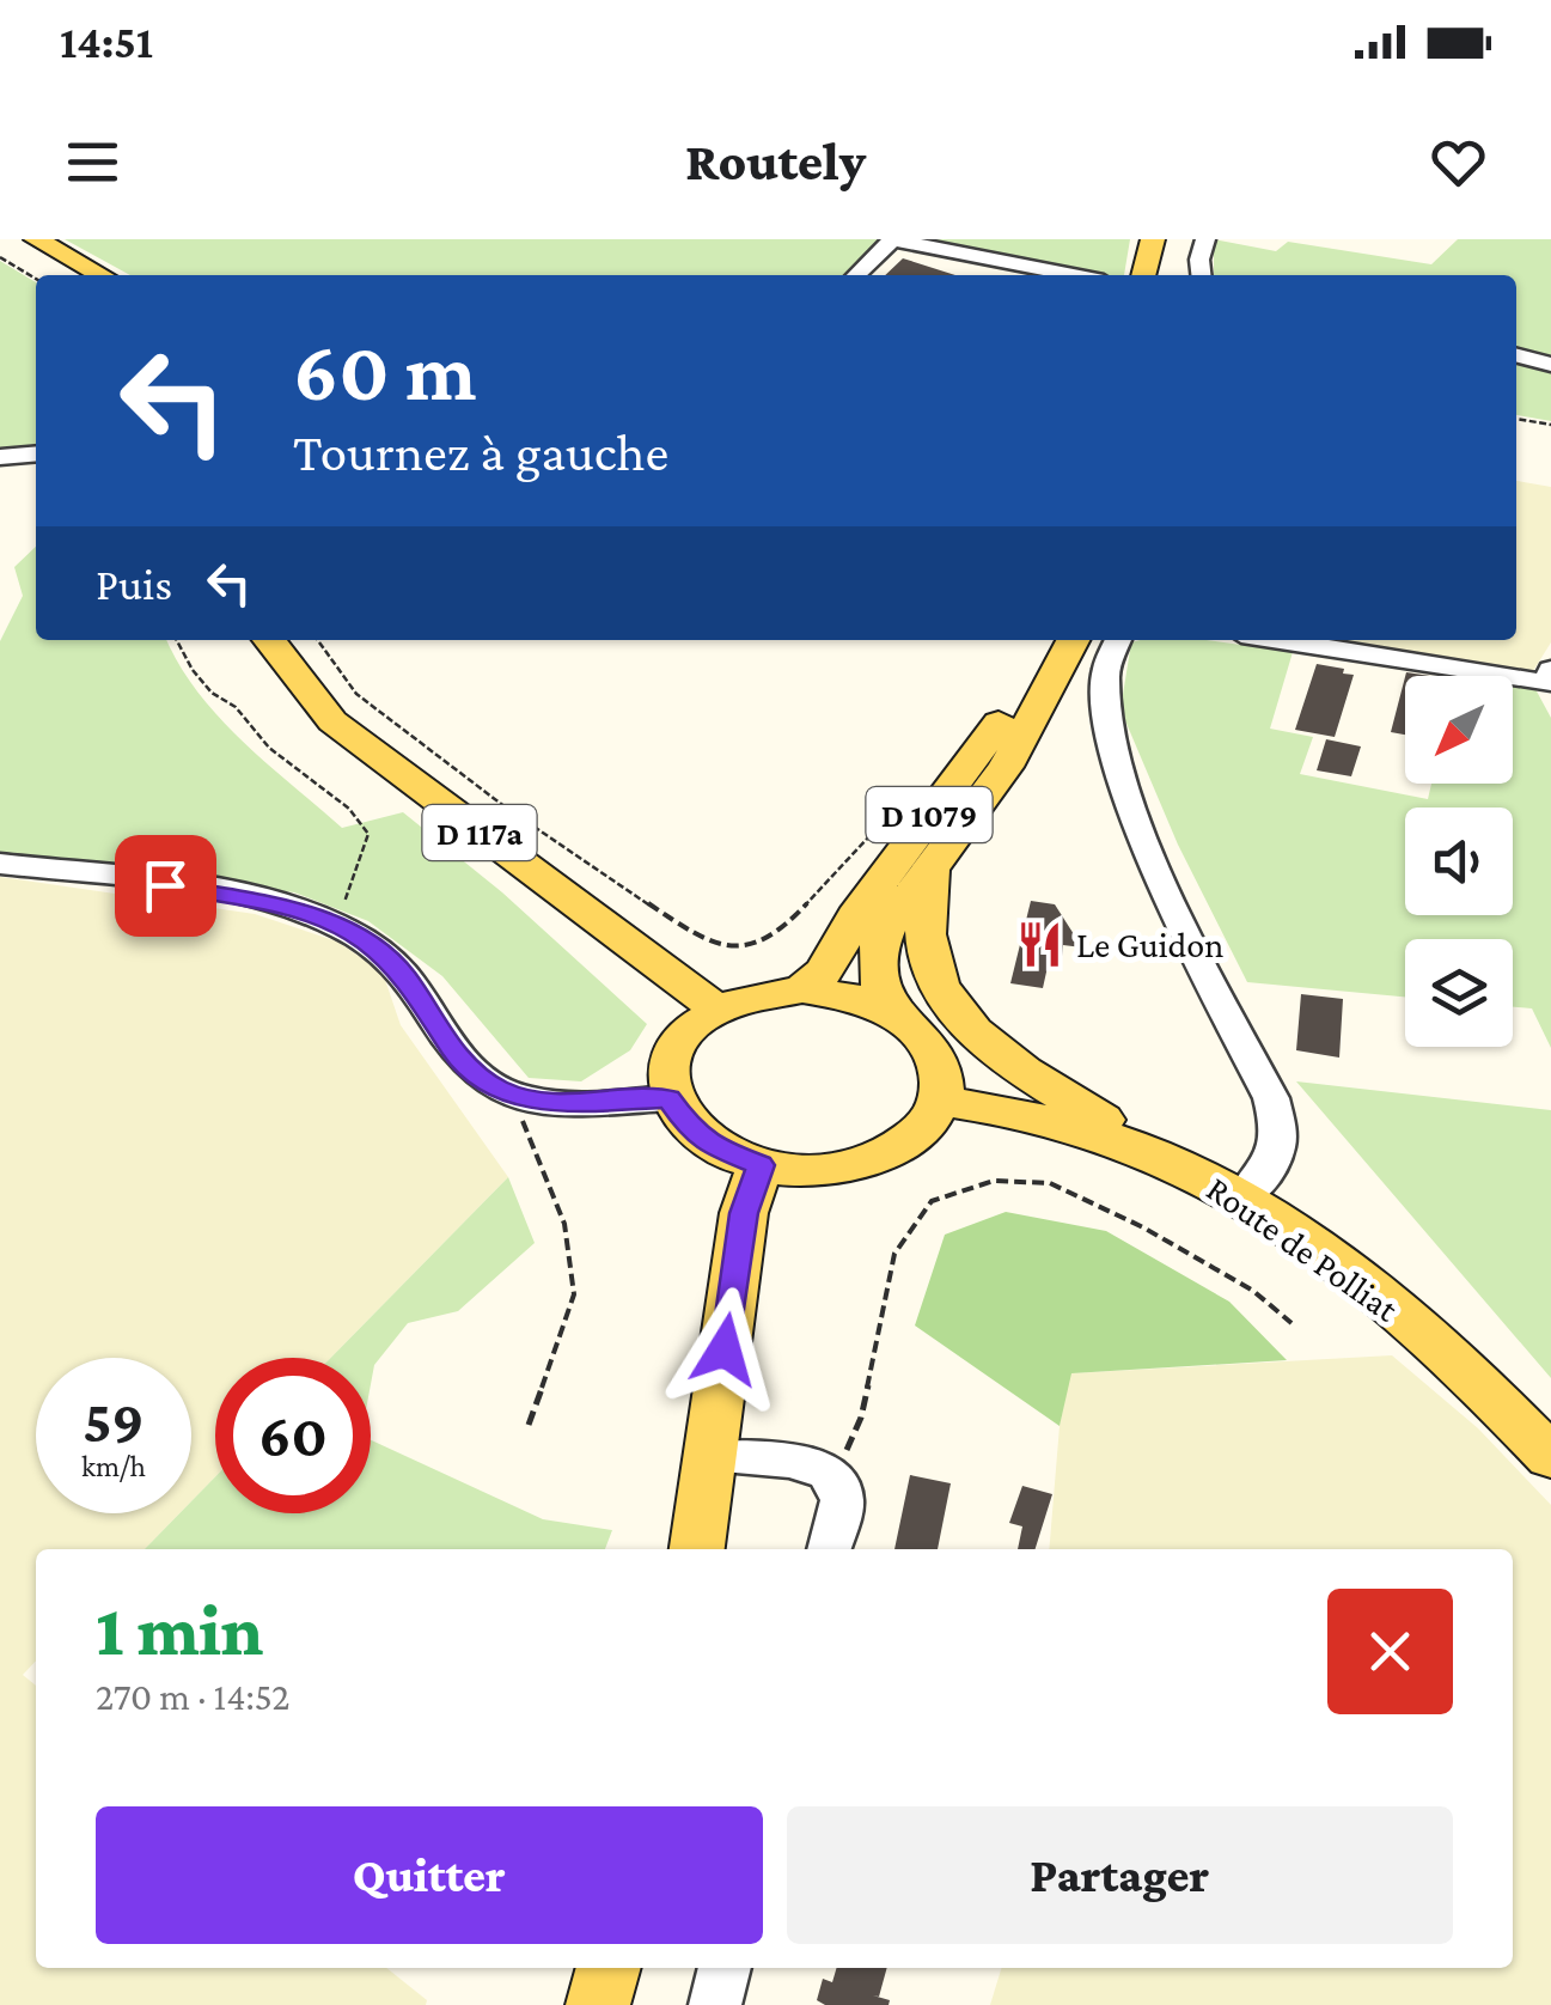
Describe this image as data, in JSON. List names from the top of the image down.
{
  "streets": {
    "main road": ["D 1079", "D 117a", "Route de Polliat"]
  },
  "crossings": [
    ["D 1079", "D 117a"],
    ["D 1079", "Route de Polliat"],
    ["D 117a", "Route de Polliat"]
  ],
  "places": {
    "restaurant": ["Le Guidon"]
  },
  "north": "bottom left",
  "page": {
    "status": "14:51",
    "header": "Routely",
    "turn": ["60 m", "Tournez à gauche"],
    "then": "Puis",
    "speed": "59 km/h",
    "limit": "60",
    "heading": ["1 min", "270 m · 14:52"],
    "buttons": ["Quitter", "Partager"]
  }
}
